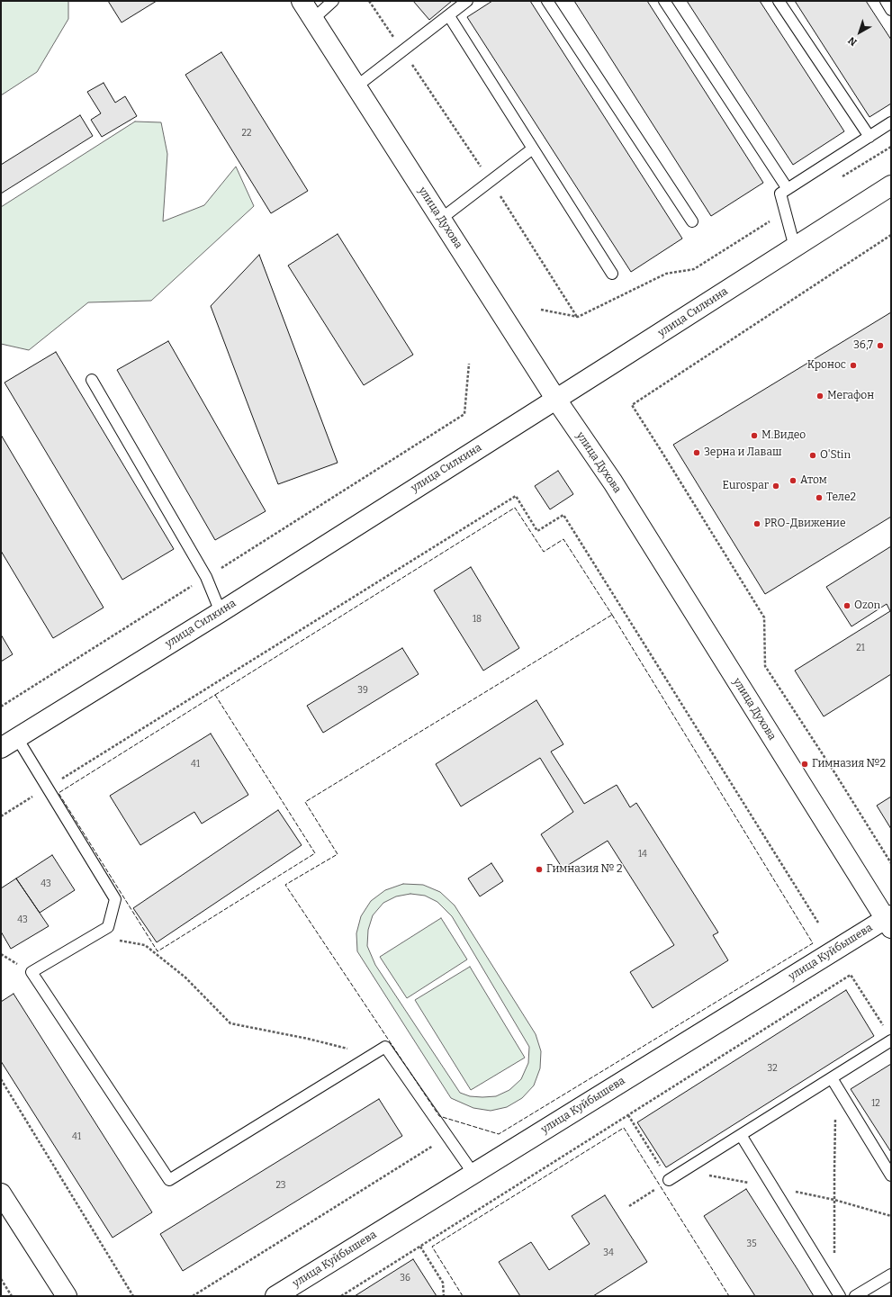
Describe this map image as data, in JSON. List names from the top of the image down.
{
  "streets": {
    "street": ["улица Духова", "улица Силкина", "улица Куйбышева"]
  },
  "crossings": [
    ["улица Духова", "улица Силкина"],
    ["улица Духова", "улица Куйбышева"]
  ],
  "places": [
    "36,7",
    "Кронос",
    "Мегафон",
    "М.Видео",
    "Зерна и Лаваш",
    "O'Stin",
    "Атом",
    "Eurospar",
    "Теле2",
    "PRO-Движение",
    "Ozon",
    "Гимназия №2",
    "Гимназия № 2"
  ],
  "house_numbers": [
    "22",
    "18",
    "21",
    "39",
    "41",
    "14",
    "43",
    "43",
    "32",
    "12",
    "41",
    "23",
    "35",
    "34",
    "36"
  ],
  "north": "bottom left"
}
